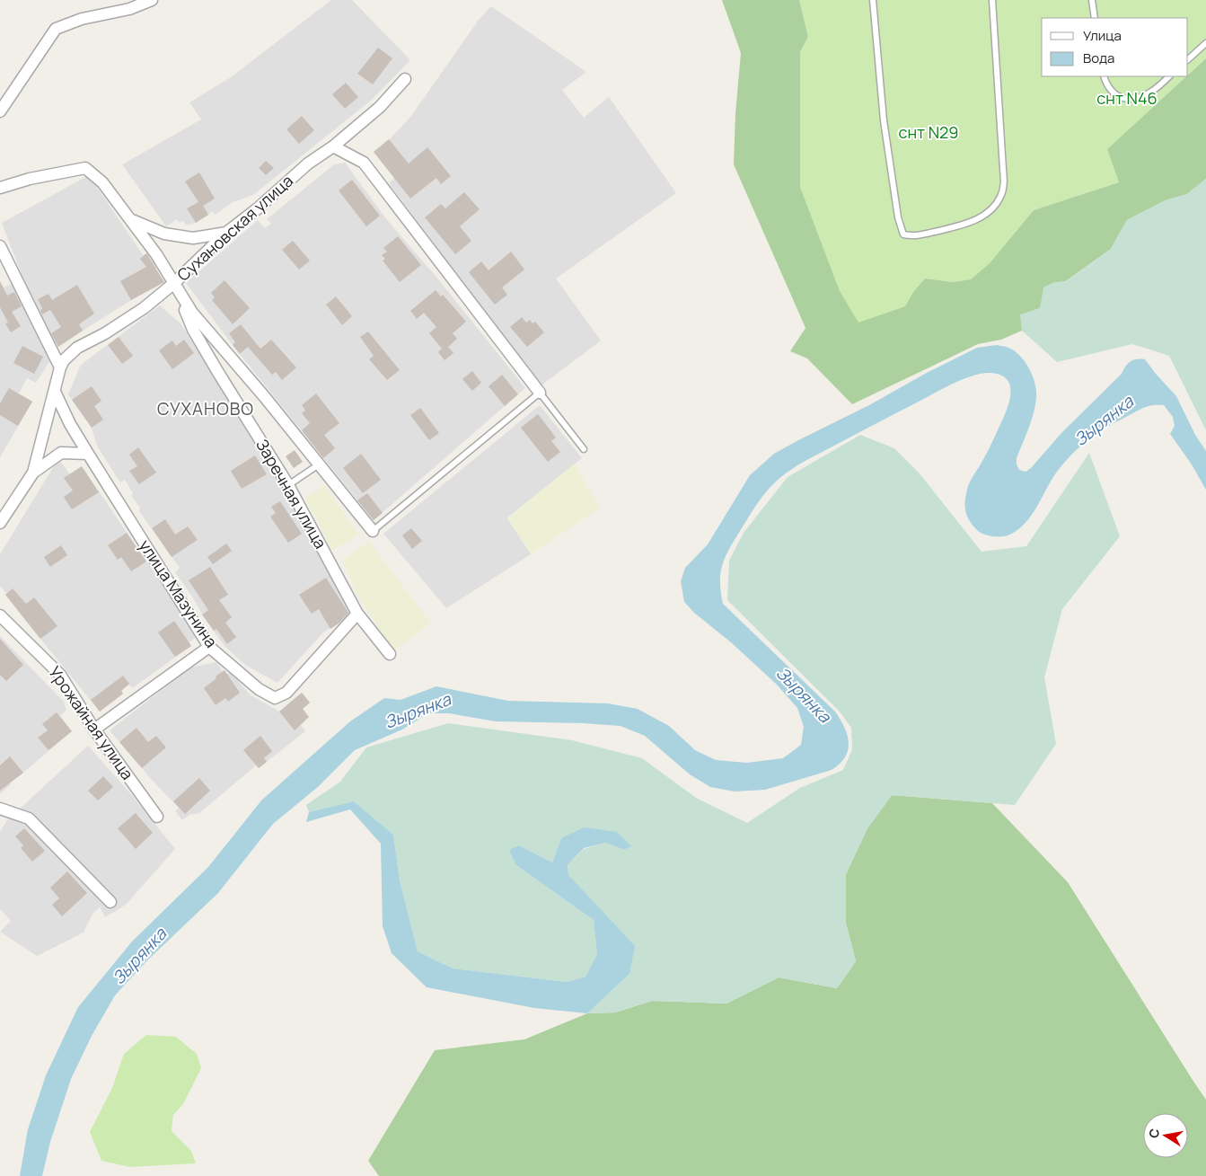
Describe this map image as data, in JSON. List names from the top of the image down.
{
  "streets": {
    "street": [
      "Сухановская улица",
      "Заречная улица",
      "улица Мазунина",
      "Урожайная улица"
    ]
  },
  "crossings": [
    ["Сухановская улица", "Заречная улица"],
    ["Сухановская улица", "улица Мазунина"],
    ["Заречная улица", "улица Мазунина"]
  ],
  "districts": ["СУХАНОВО"],
  "water": ["Зырянка"],
  "parks": ["снт N46", "снт N29"],
  "legend": ["Улица", "Вода"],
  "north": "left"
}
